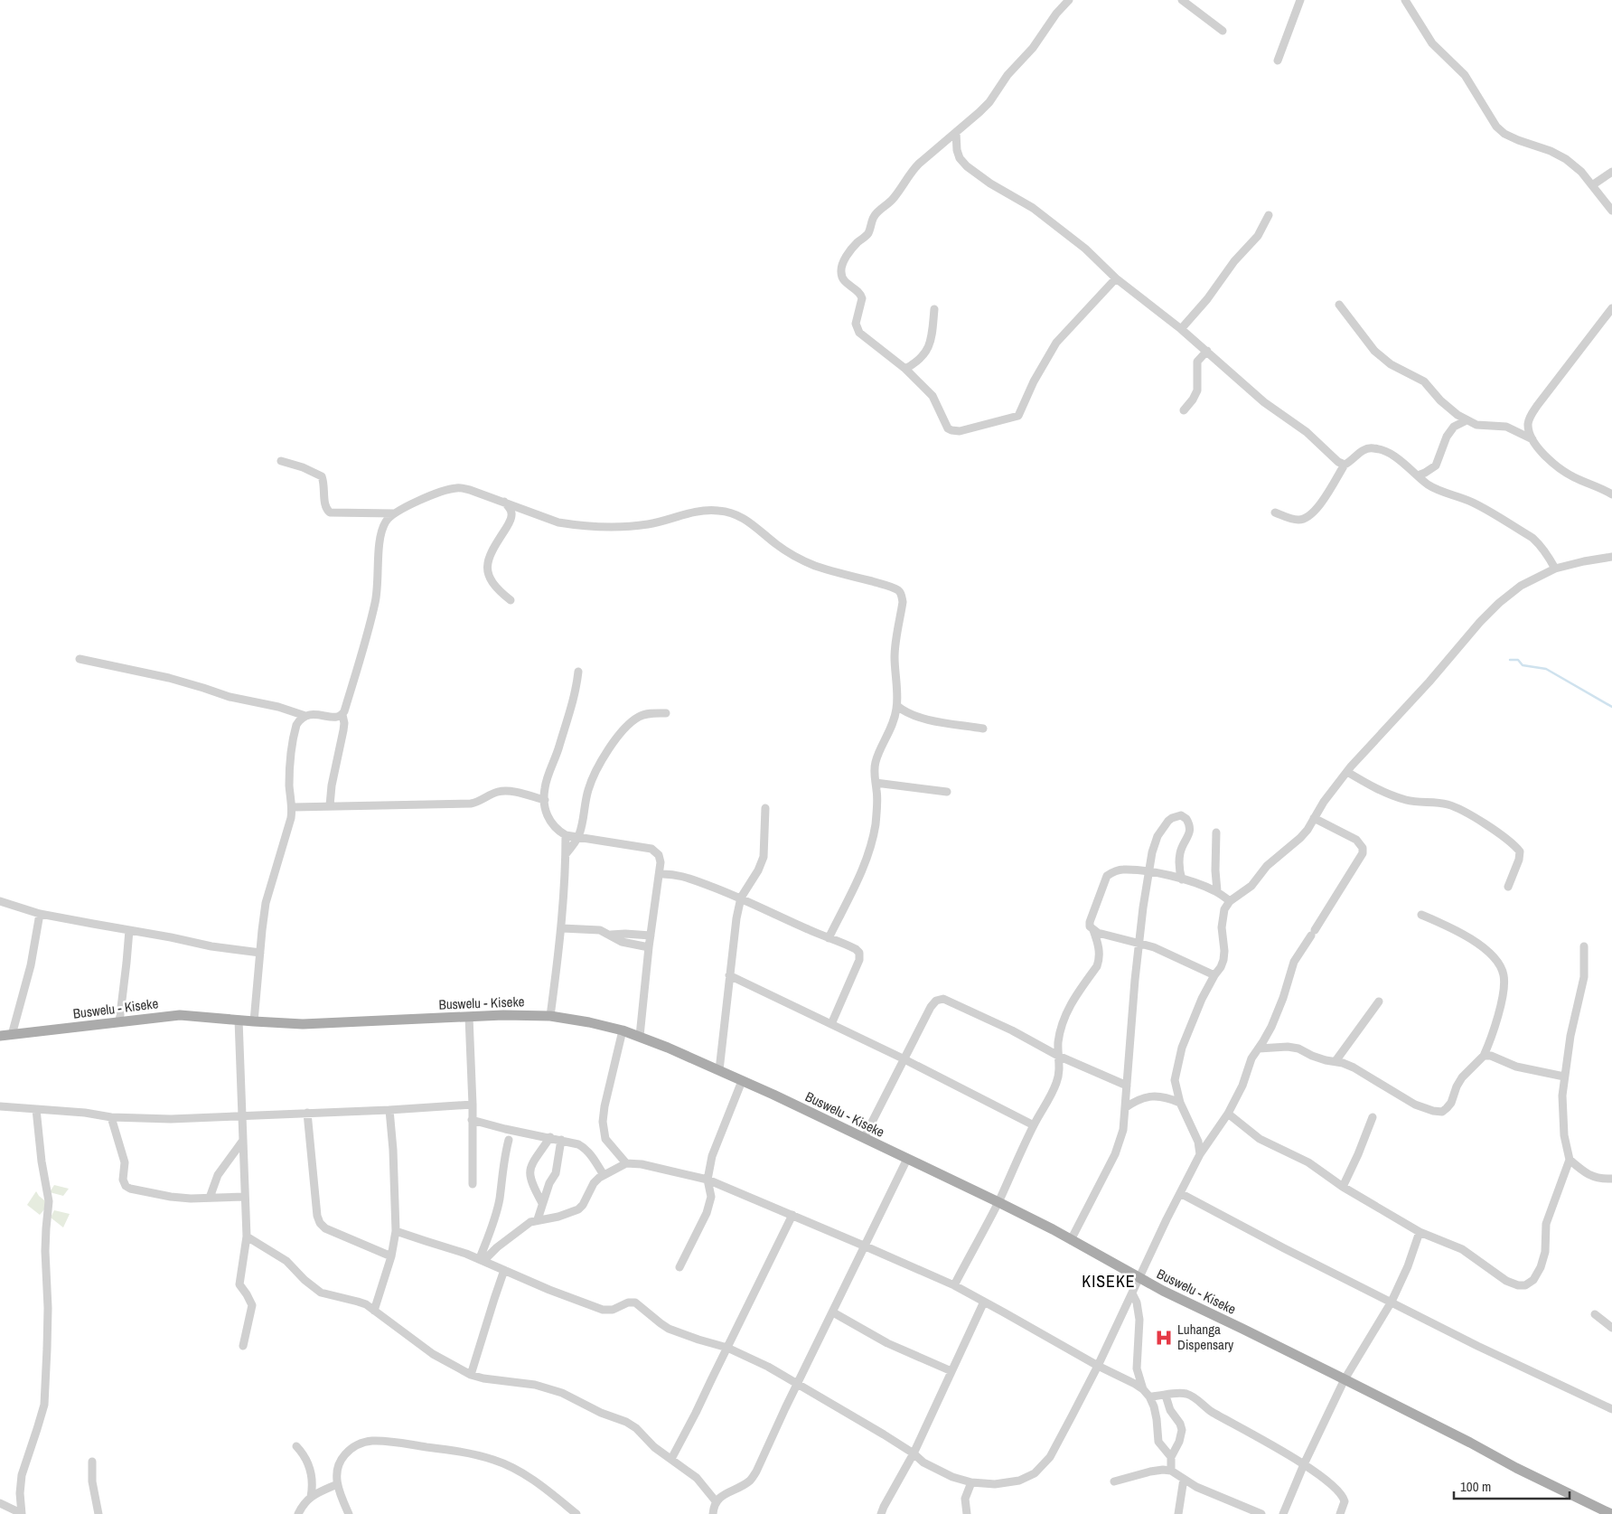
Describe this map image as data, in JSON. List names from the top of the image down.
{
  "streets": {
    "main road": ["Buswelu - Kiseke"]
  },
  "districts": ["KISEKE"],
  "places": {
    "hospital": ["Luhanga Dispensary"]
  },
  "scale_bar": "100 m"
}
